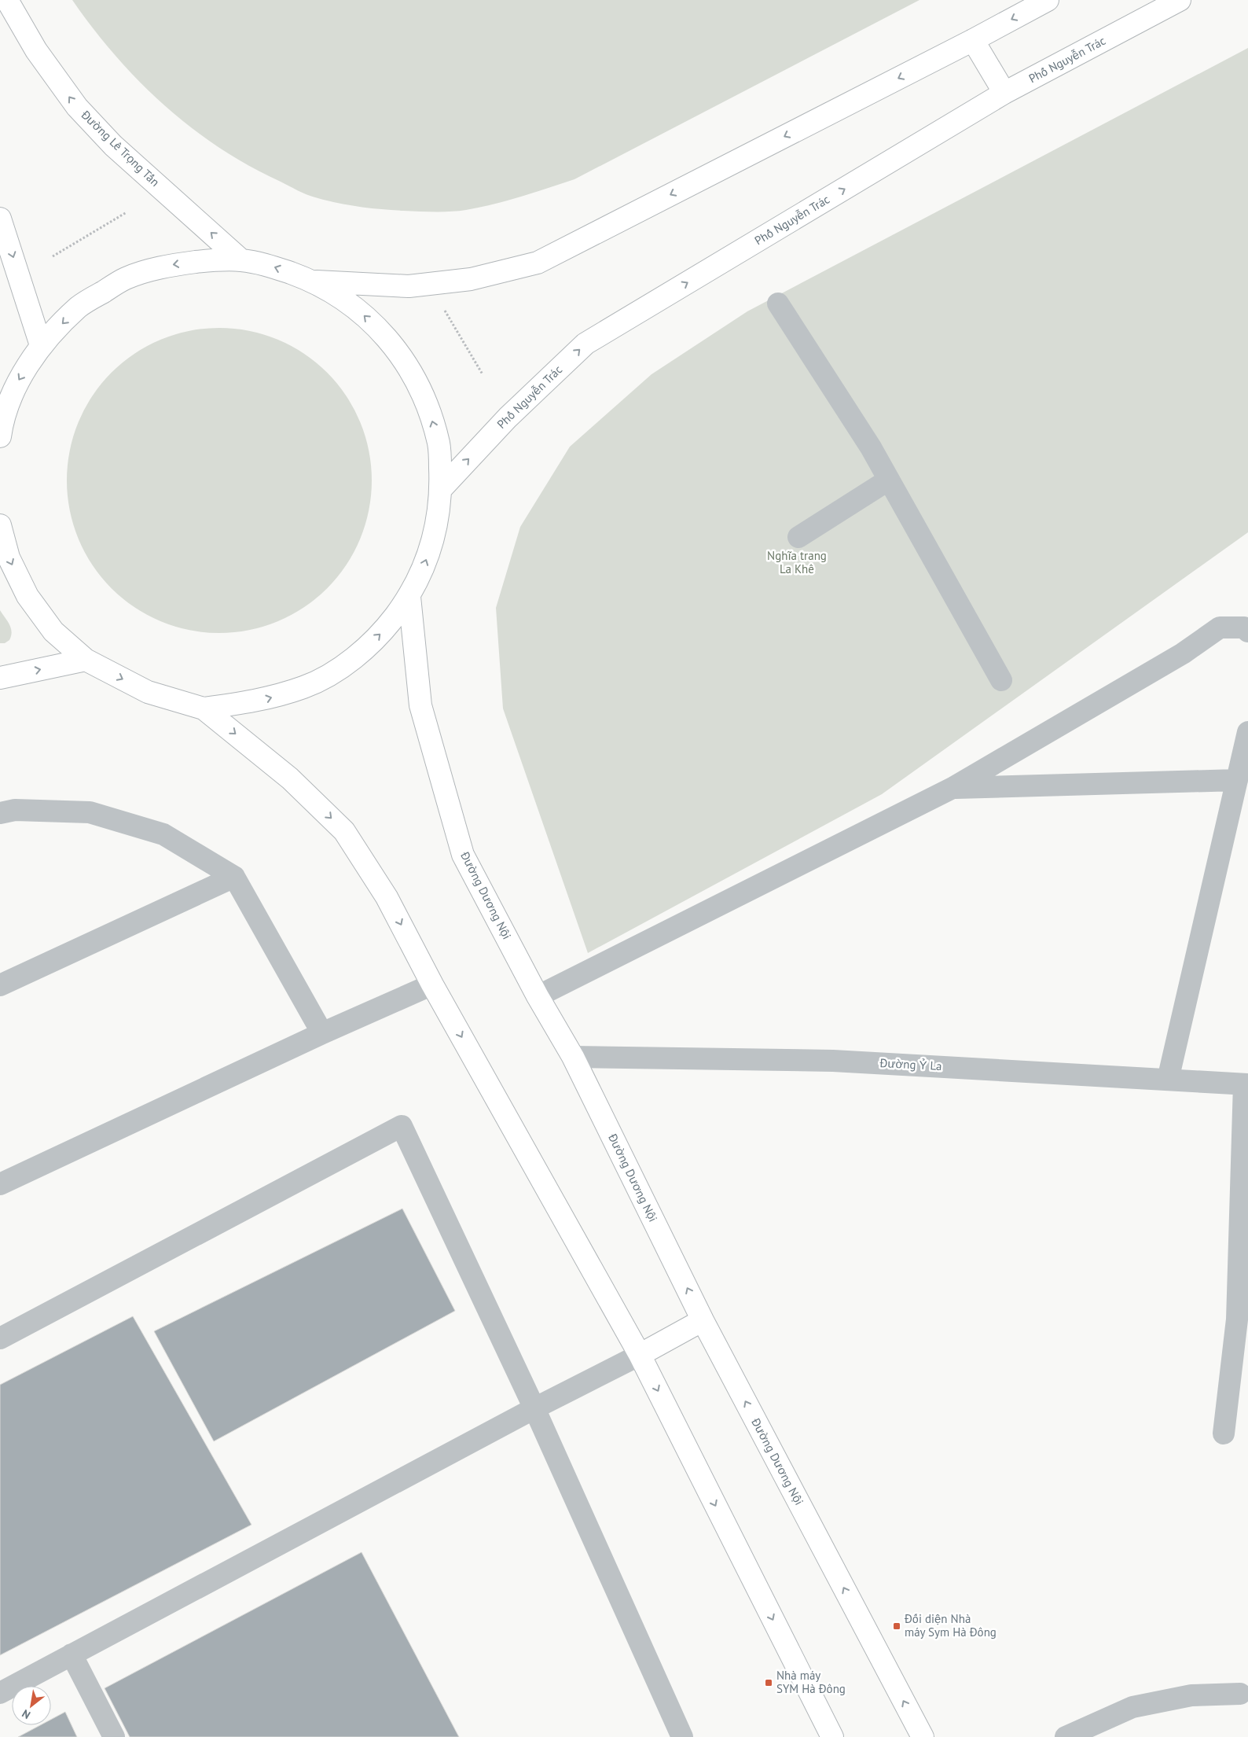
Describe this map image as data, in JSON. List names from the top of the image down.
{
  "streets": {
    "main road": ["Phố Nguyễn Trác", "Đường Lê Trọng Tấn", "Đường Dương Nội"],
    "street": ["Đường Ỷ La"]
  },
  "crossings": [
    ["Đường Dương Nội", "Đường Ỷ La"]
  ],
  "parks": ["Nghĩa trang La Khê"],
  "places": {
    "transit": ["Đối diện Nhà máy Sym Hà Đông", "Nhà máy SYM Hà Đông"]
  },
  "north": "bottom left"
}
